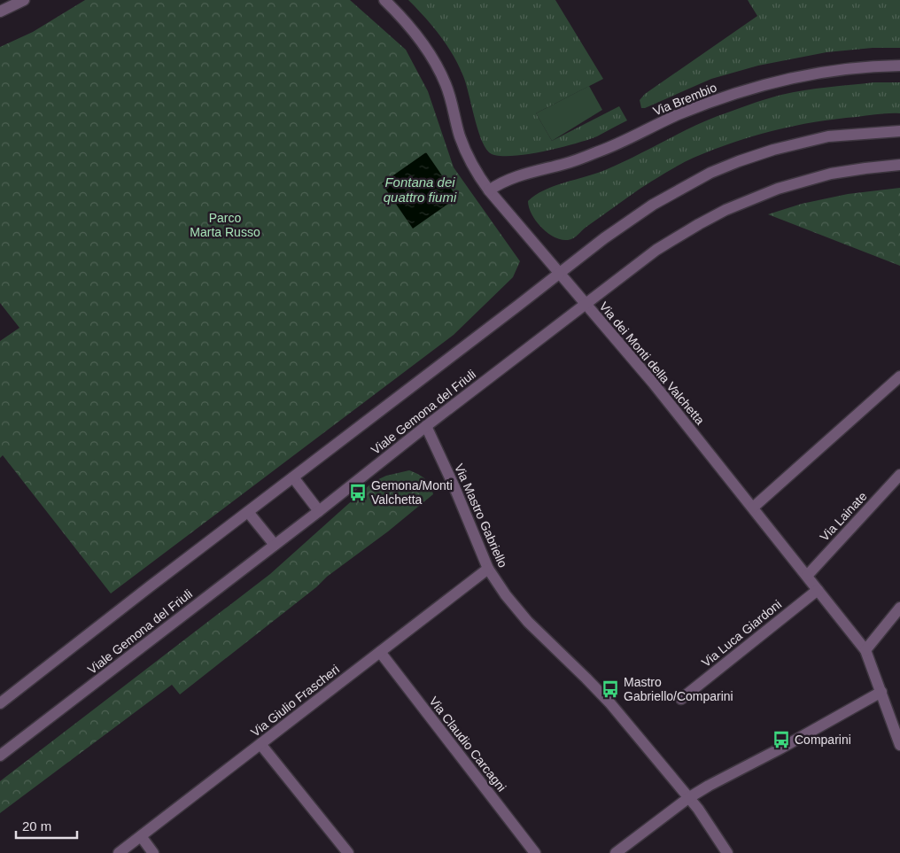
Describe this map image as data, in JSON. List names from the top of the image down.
{
  "streets": {
    "street": [
      "Via Brembio",
      "Via dei Monti della Valchetta",
      "Viale Gemona del Friuli",
      "Via Mastro Gabriello",
      "Via Lainate",
      "Via Luca Giardoni",
      "Via Giulio Frascheri",
      "Via Claudio Carcagni"
    ]
  },
  "crossings": [
    ["Via Brembio", "Via dei Monti della Valchetta"],
    ["Via dei Monti della Valchetta", "Viale Gemona del Friuli"],
    ["Via dei Monti della Valchetta", "Via Lainate"],
    ["Via dei Monti della Valchetta", "Via Luca Giardoni"],
    ["Viale Gemona del Friuli", "Via Mastro Gabriello"],
    ["Via Mastro Gabriello", "Via Giulio Frascheri"],
    ["Via Giulio Frascheri", "Via Claudio Carcagni"]
  ],
  "water": ["Fontana dei quattro fiumi"],
  "parks": ["Parco Marta Russo"],
  "places": {
    "bus stop": ["Gemona/Monti Valchetta", "Mastro Gabriello/Comparini", "Comparini"]
  },
  "scale_bar": "20 m"
}
